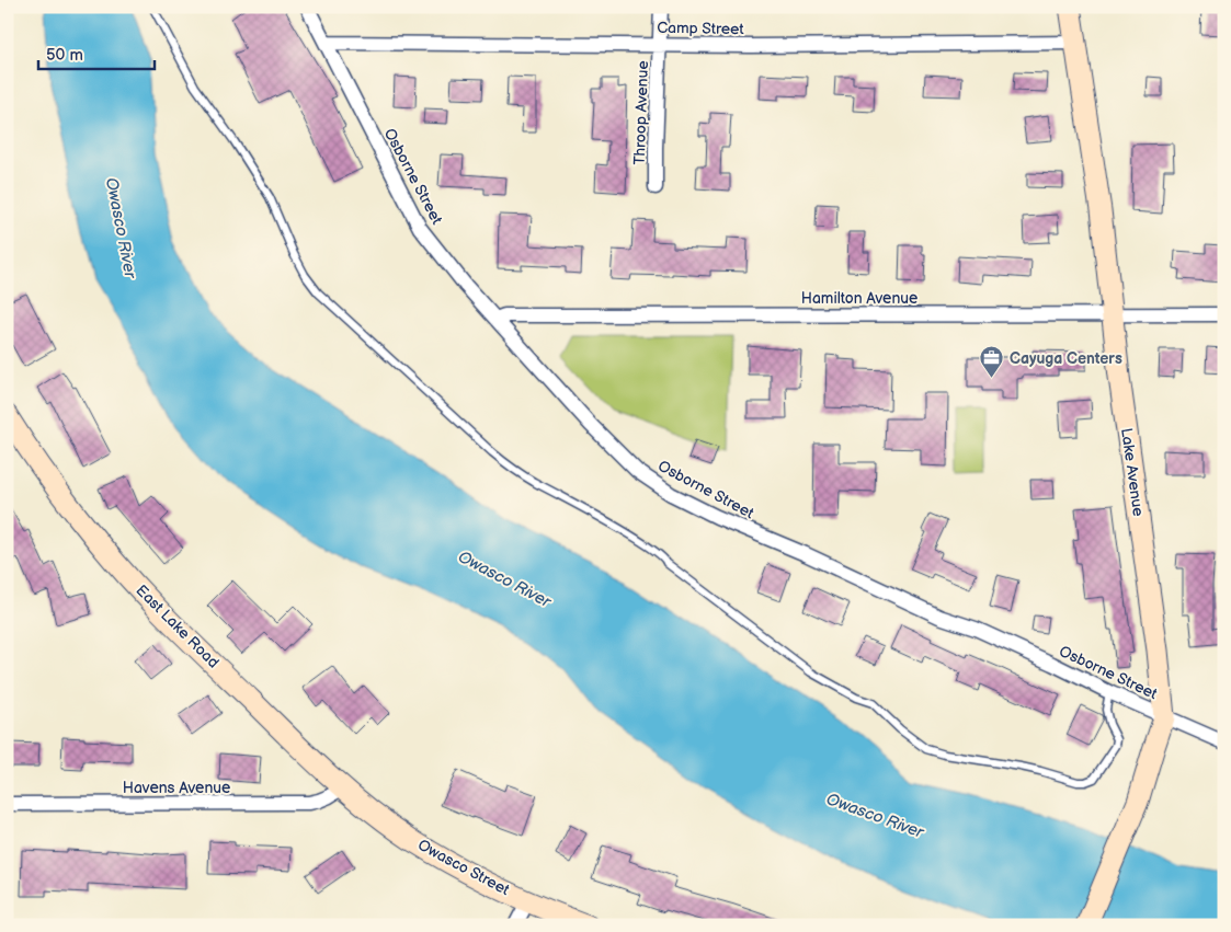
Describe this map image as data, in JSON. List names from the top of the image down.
{
  "streets": {
    "street": [
      "Camp Street",
      "Throop Avenue",
      "Osborne Street",
      "Hamilton Avenue",
      "Lake Avenue",
      "East Lake Road",
      "Havens Avenue",
      "Owasco Street"
    ]
  },
  "crossings": [
    ["Camp Street", "Throop Avenue"],
    ["Camp Street", "Osborne Street"],
    ["Camp Street", "Lake Avenue"],
    ["Osborne Street", "Hamilton Avenue"],
    ["Osborne Street", "Lake Avenue"],
    ["Hamilton Avenue", "Lake Avenue"],
    ["East Lake Road", "Havens Avenue"],
    ["East Lake Road", "Owasco Street"],
    ["Havens Avenue", "Owasco Street"]
  ],
  "water": ["Owasco River"],
  "places": {
    "office": ["Cayuga Centers"]
  },
  "scale_bar": "50 m"
}
